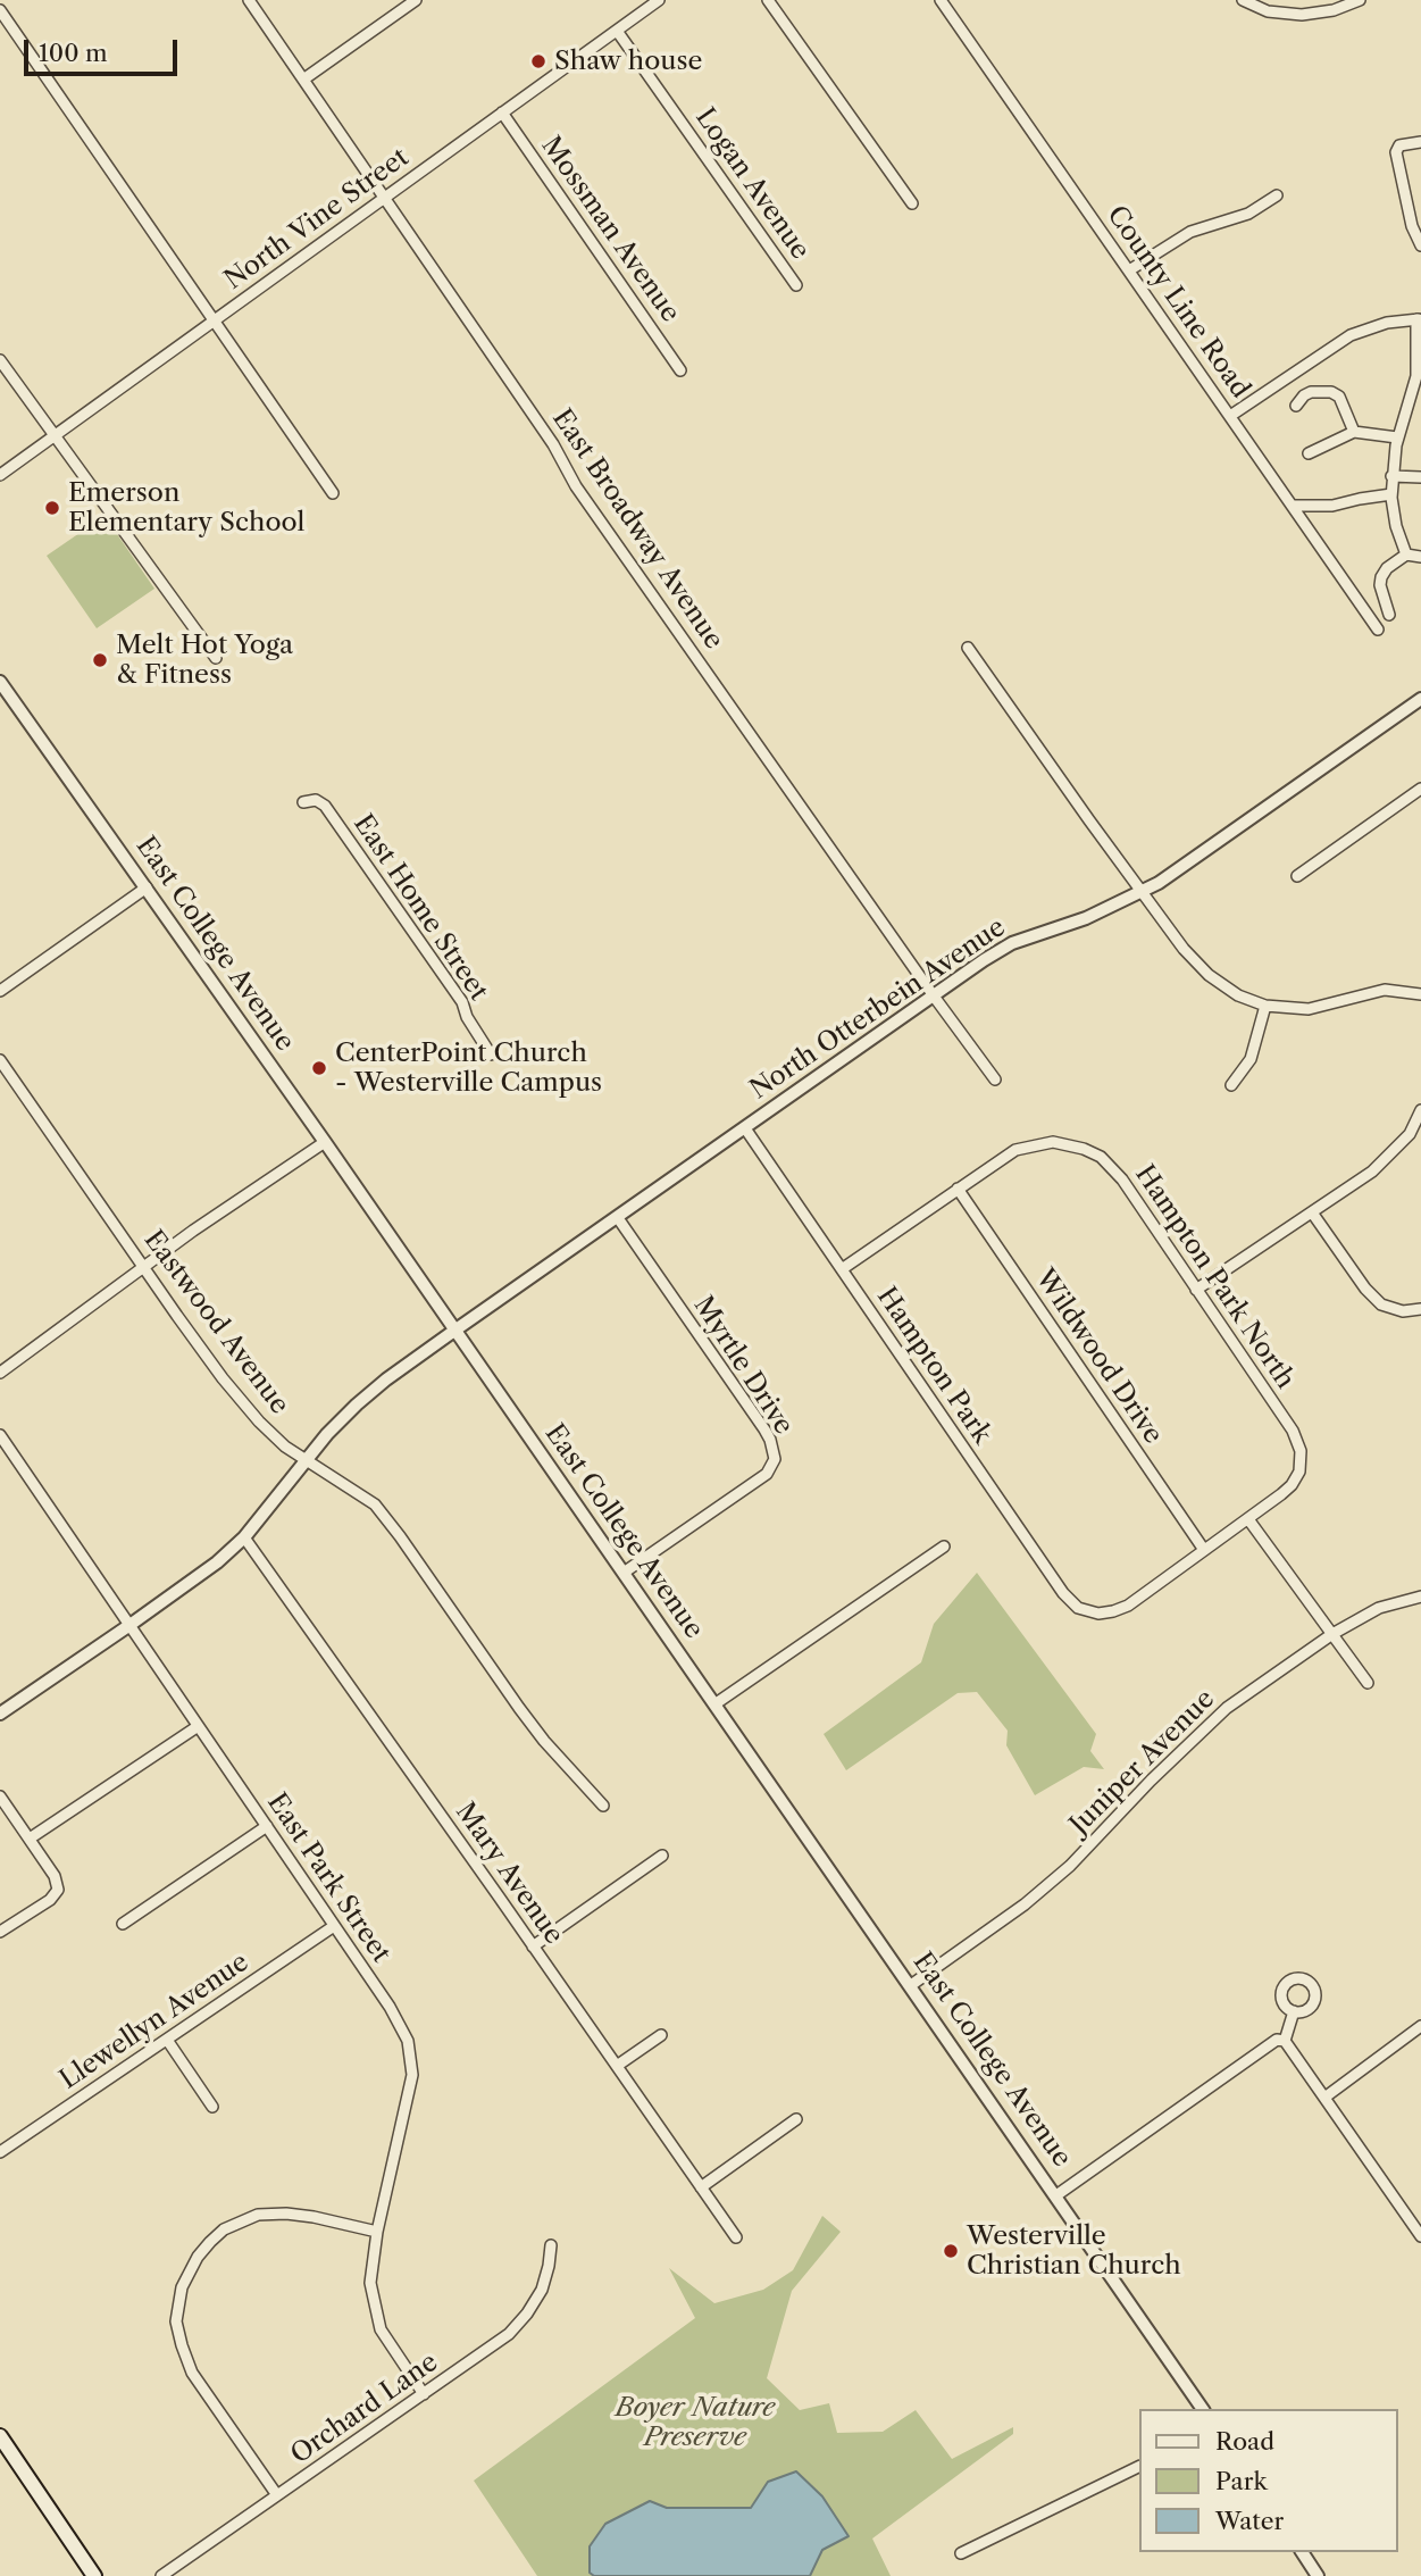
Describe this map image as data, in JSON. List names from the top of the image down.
{
  "streets": {
    "street": [
      "Logan Avenue",
      "North Vine Street",
      "Mossman Avenue",
      "County Line Road",
      "East Broadway Avenue",
      "East Home Street",
      "East College Avenue",
      "North Otterbein Avenue",
      "Hampton Park North",
      "Eastwood Avenue",
      "Wildwood Drive",
      "Myrtle Drive",
      "Hampton Park",
      "Juniper Avenue",
      "Mary Avenue",
      "East Park Street",
      "Llewellyn Avenue",
      "Orchard Lane"
    ]
  },
  "crossings": [
    ["Logan Avenue", "North Vine Street"],
    ["North Vine Street", "Mossman Avenue"],
    ["North Vine Street", "East Broadway Avenue"],
    ["East Broadway Avenue", "North Otterbein Avenue"],
    ["East College Avenue", "North Otterbein Avenue"],
    ["East College Avenue", "Myrtle Drive"],
    ["East College Avenue", "Juniper Avenue"],
    ["North Otterbein Avenue", "Eastwood Avenue"],
    ["North Otterbein Avenue", "Myrtle Drive"],
    ["North Otterbein Avenue", "Hampton Park"],
    ["North Otterbein Avenue", "Mary Avenue"],
    ["North Otterbein Avenue", "East Park Street"],
    ["Hampton Park North", "Wildwood Drive"],
    ["Wildwood Drive", "Hampton Park"],
    ["East Park Street", "Llewellyn Avenue"],
    ["East Park Street", "Orchard Lane"]
  ],
  "parks": ["Boyer Nature Preserve"],
  "places": [
    "Shaw house",
    "Emerson Elementary School",
    "Melt Hot Yoga & Fitness",
    "CenterPoint Church - Westerville Campus",
    "Westerville Christian Church"
  ],
  "legend": ["Road", "Park", "Water"],
  "scale_bar": "100 m"
}
